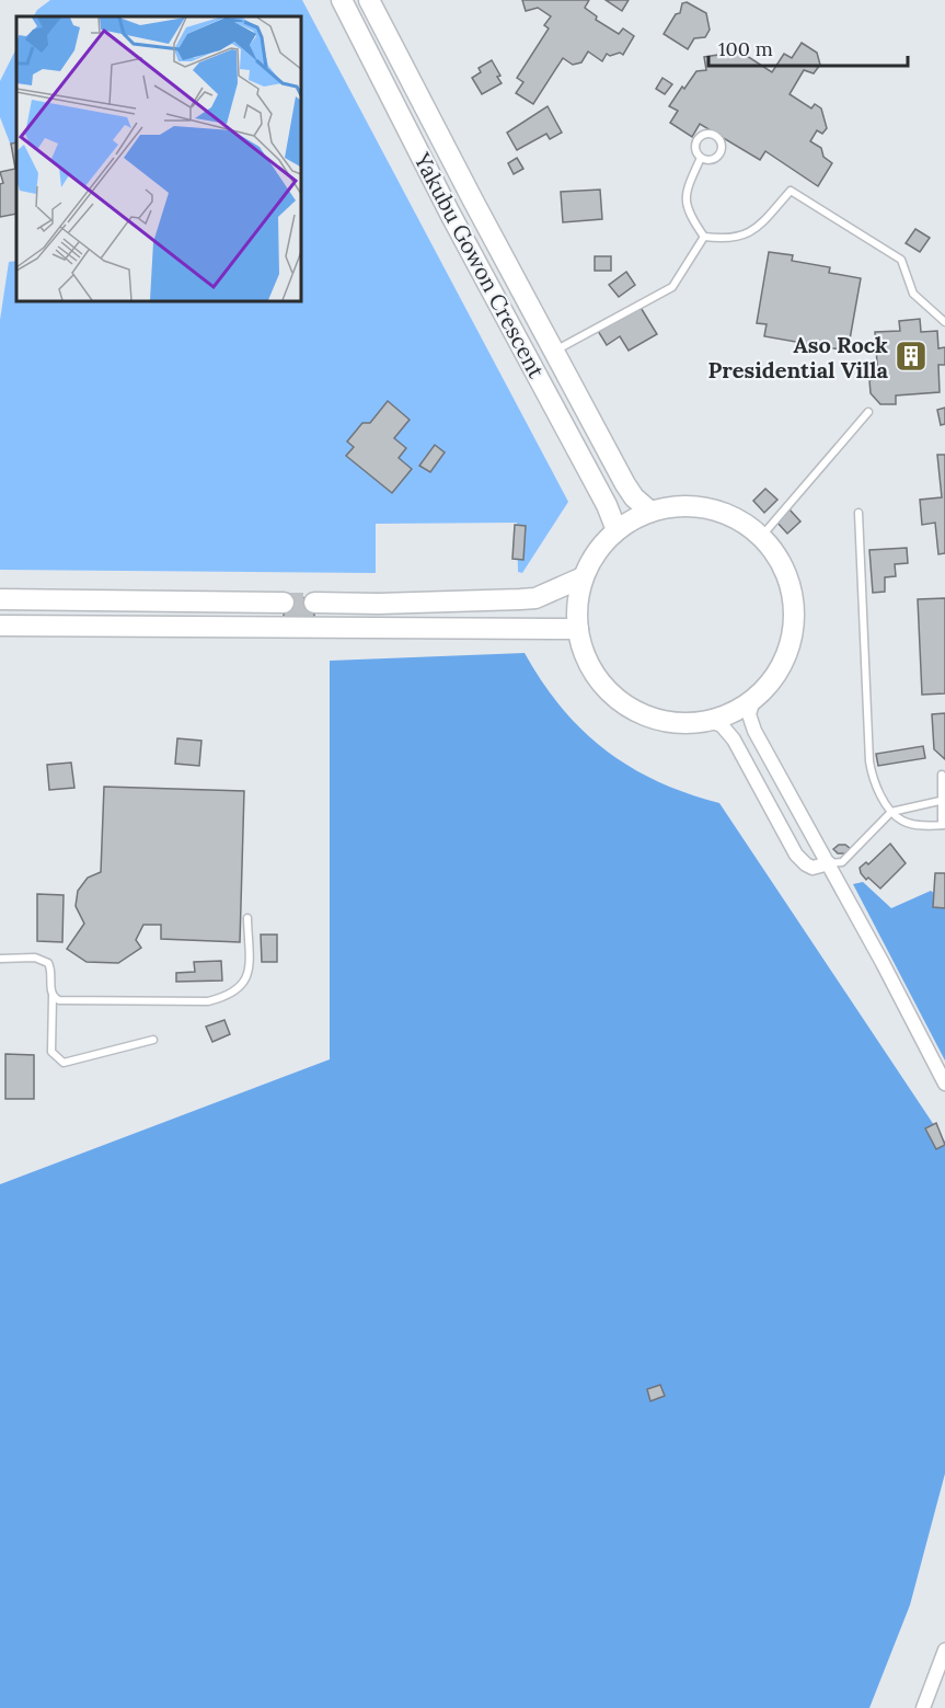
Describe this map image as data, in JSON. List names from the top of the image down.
{
  "streets": {
    "street": ["Yakubu Gowon Crescent"]
  },
  "places": {
    "building": ["Aso Rock Presidential Villa"]
  },
  "scale_bar": "100 m"
}
